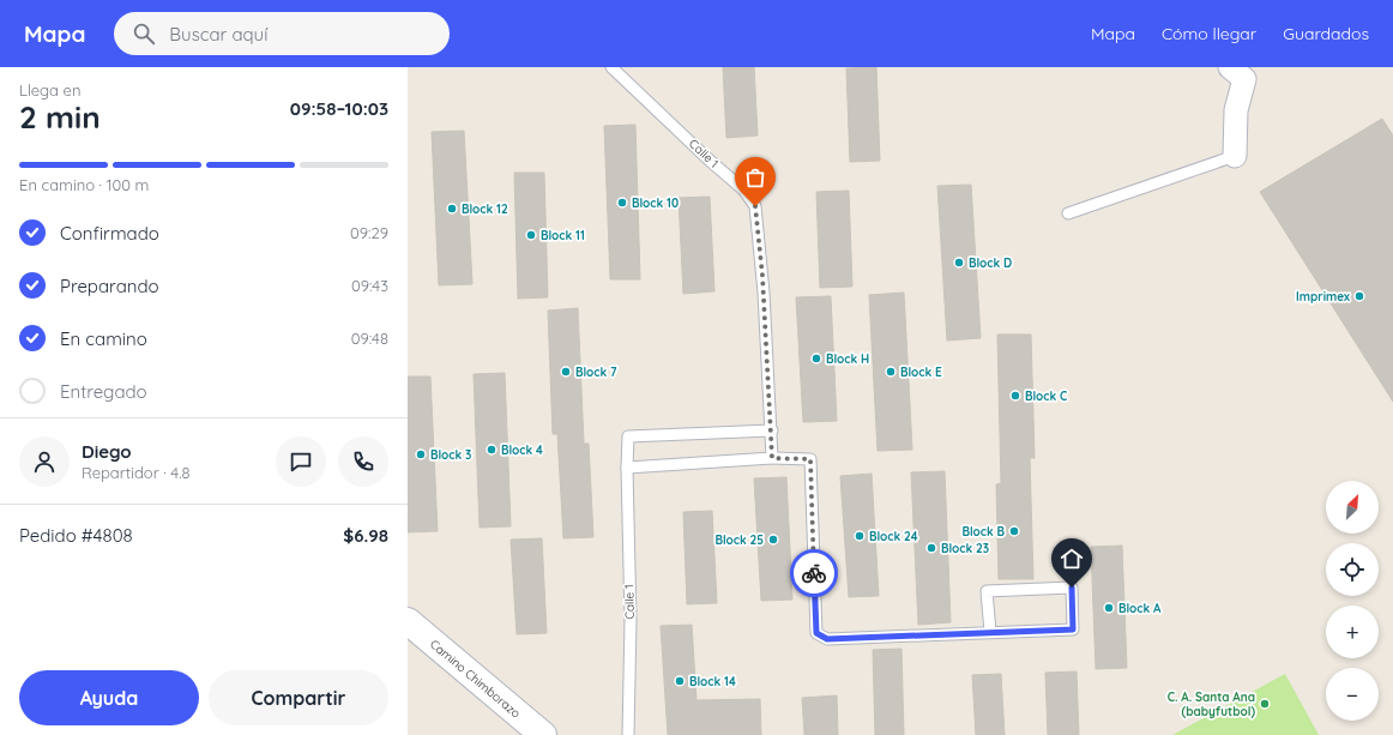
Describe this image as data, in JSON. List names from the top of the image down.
{
  "streets": {
    "street": ["Camino Chimborazo"],
    "lane": ["Calle 1"]
  },
  "places": [
    "Block 10",
    "Block 12",
    "Block 11",
    "Block D",
    "Imprimex",
    "Block H",
    "Block 7",
    "Block E",
    "Block C",
    "Block 4",
    "Block 3",
    "Block B",
    "Block 24",
    "Block 25",
    "Block 23",
    "Block A",
    "Block 14",
    "C. A. Santa Ana (babyfutbol)"
  ],
  "north": "top right",
  "page": {
    "header": "Mapa",
    "search": "Buscar aquí",
    "nav": ["Mapa", "Cómo llegar", "Guardados"],
    "heading": ["2 min", "Llega en", "09:58–10:03"],
    "panel": [
      "Diego",
      "Repartidor · 4.8",
      "Pedido #4808",
      "$6.98"
    ],
    "bar": "En camino · 100 m",
    "list": [
      ["Confirmado", "09:29"],
      ["Preparando", "09:43"],
      ["En camino", "09:48"],
      "Entregado"
    ],
    "map_buttons": ["+", "−"],
    "buttons": ["Ayuda", "Compartir"]
  }
}
